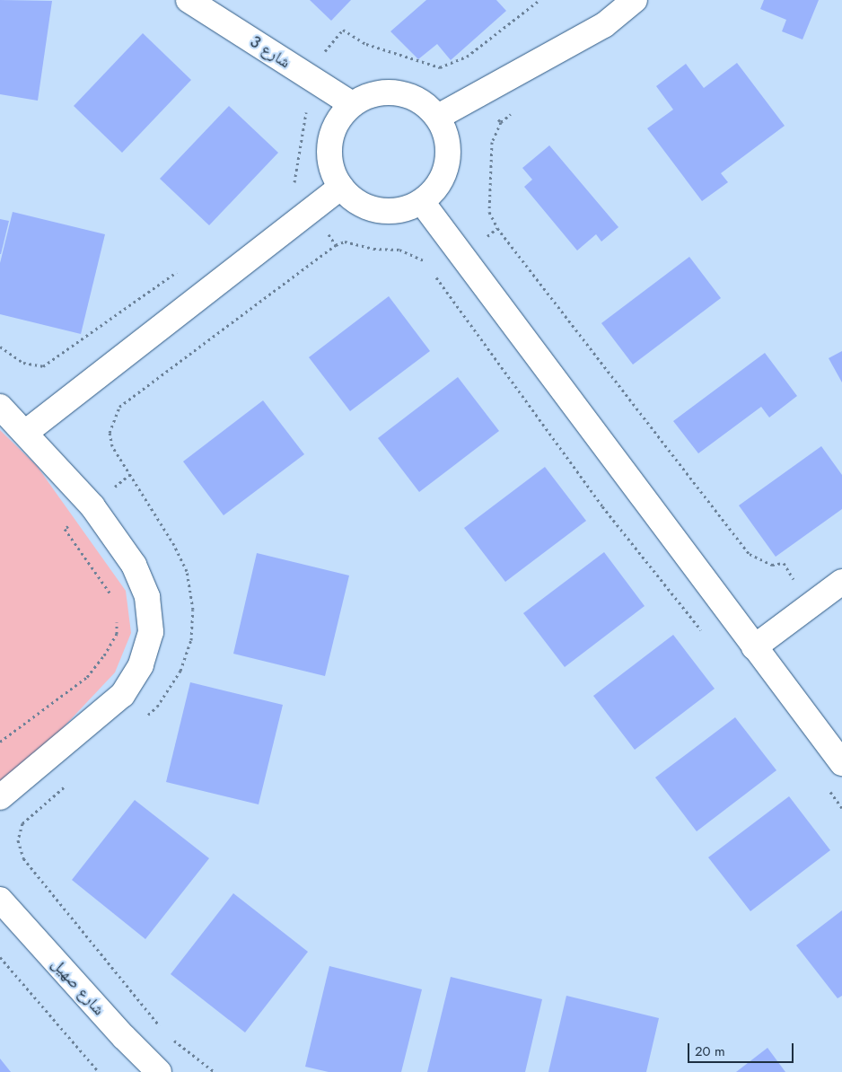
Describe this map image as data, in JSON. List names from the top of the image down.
{
  "streets": {
    "street": ["3 شارع", "شارع صهيل"]
  },
  "scale_bar": "20 m"
}
